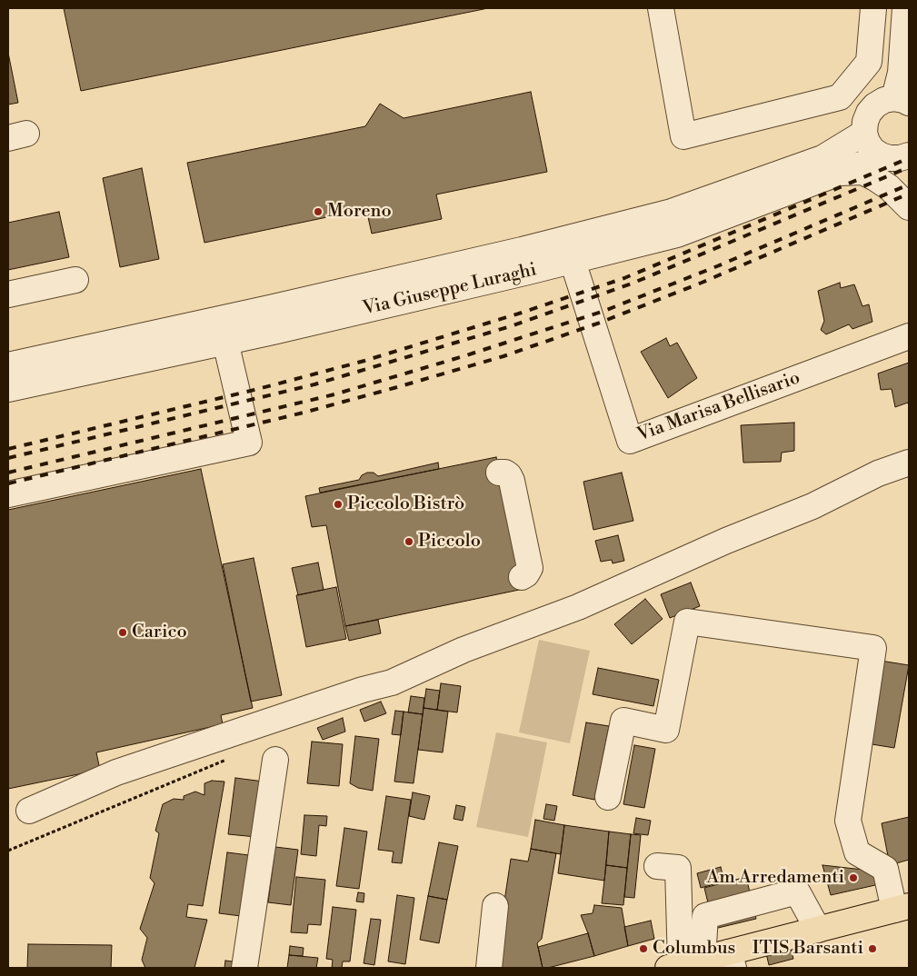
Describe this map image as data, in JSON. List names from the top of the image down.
{
  "streets": {
    "street": ["Via Giuseppe Luraghi", "Via Marisa Bellisario"]
  },
  "crossings": [
    ["Via Giuseppe Luraghi", "Via Marisa Bellisario"]
  ],
  "places": [
    "Moreno",
    "Piccolo Bistrò",
    "Piccolo",
    "Carico",
    "Am Arredamenti",
    "Columbus",
    "ITIS Barsanti"
  ]
}
